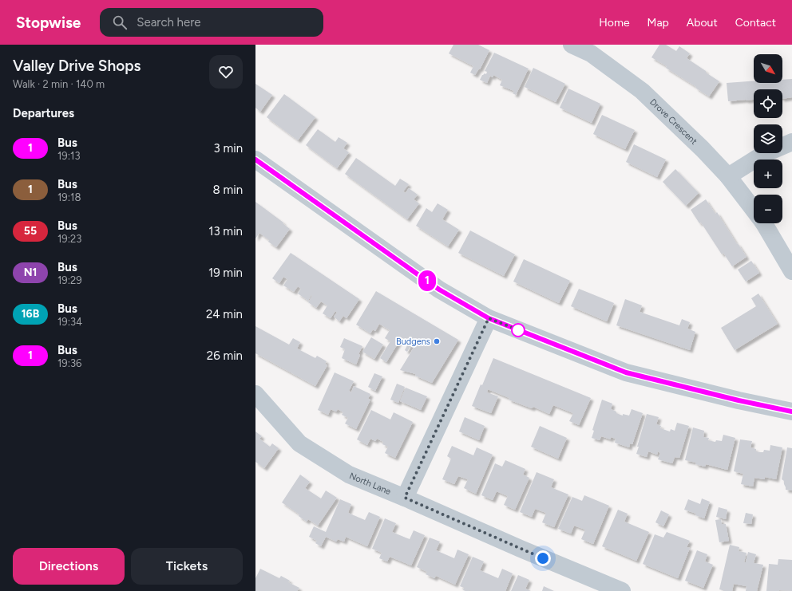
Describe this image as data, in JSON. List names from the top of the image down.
{
  "streets": {
    "street": ["Drove Crescent", "North Lane"]
  },
  "places": ["Budgens"],
  "lines": ["bus line 1"],
  "north": "bottom right",
  "page": {
    "header": "Stopwise",
    "search": "Search here",
    "nav": [
      "Home",
      "Map",
      "About",
      "Contact"
    ],
    "heading": [
      ["Valley Drive Shops", "Walk · 2 min · 140 m"],
      "Departures"
    ],
    "on_map": "1",
    "map_buttons": ["+", "−"],
    "list": [
      {
        "mark": "1",
        "name": "Bus",
        "note": "19:13",
        "value": "3 min"
      },
      {
        "mark": "1",
        "name": "Bus",
        "note": "19:18",
        "value": "8 min"
      },
      {
        "mark": "55",
        "name": "Bus",
        "note": "19:23",
        "value": "13 min"
      },
      {
        "mark": "N1",
        "name": "Bus",
        "note": "19:29",
        "value": "19 min"
      },
      {
        "mark": "16B",
        "name": "Bus",
        "note": "19:34",
        "value": "24 min"
      },
      {
        "mark": "1",
        "name": "Bus",
        "note": "19:36",
        "value": "26 min"
      }
    ],
    "buttons": ["Directions", "Tickets"]
  }
}
